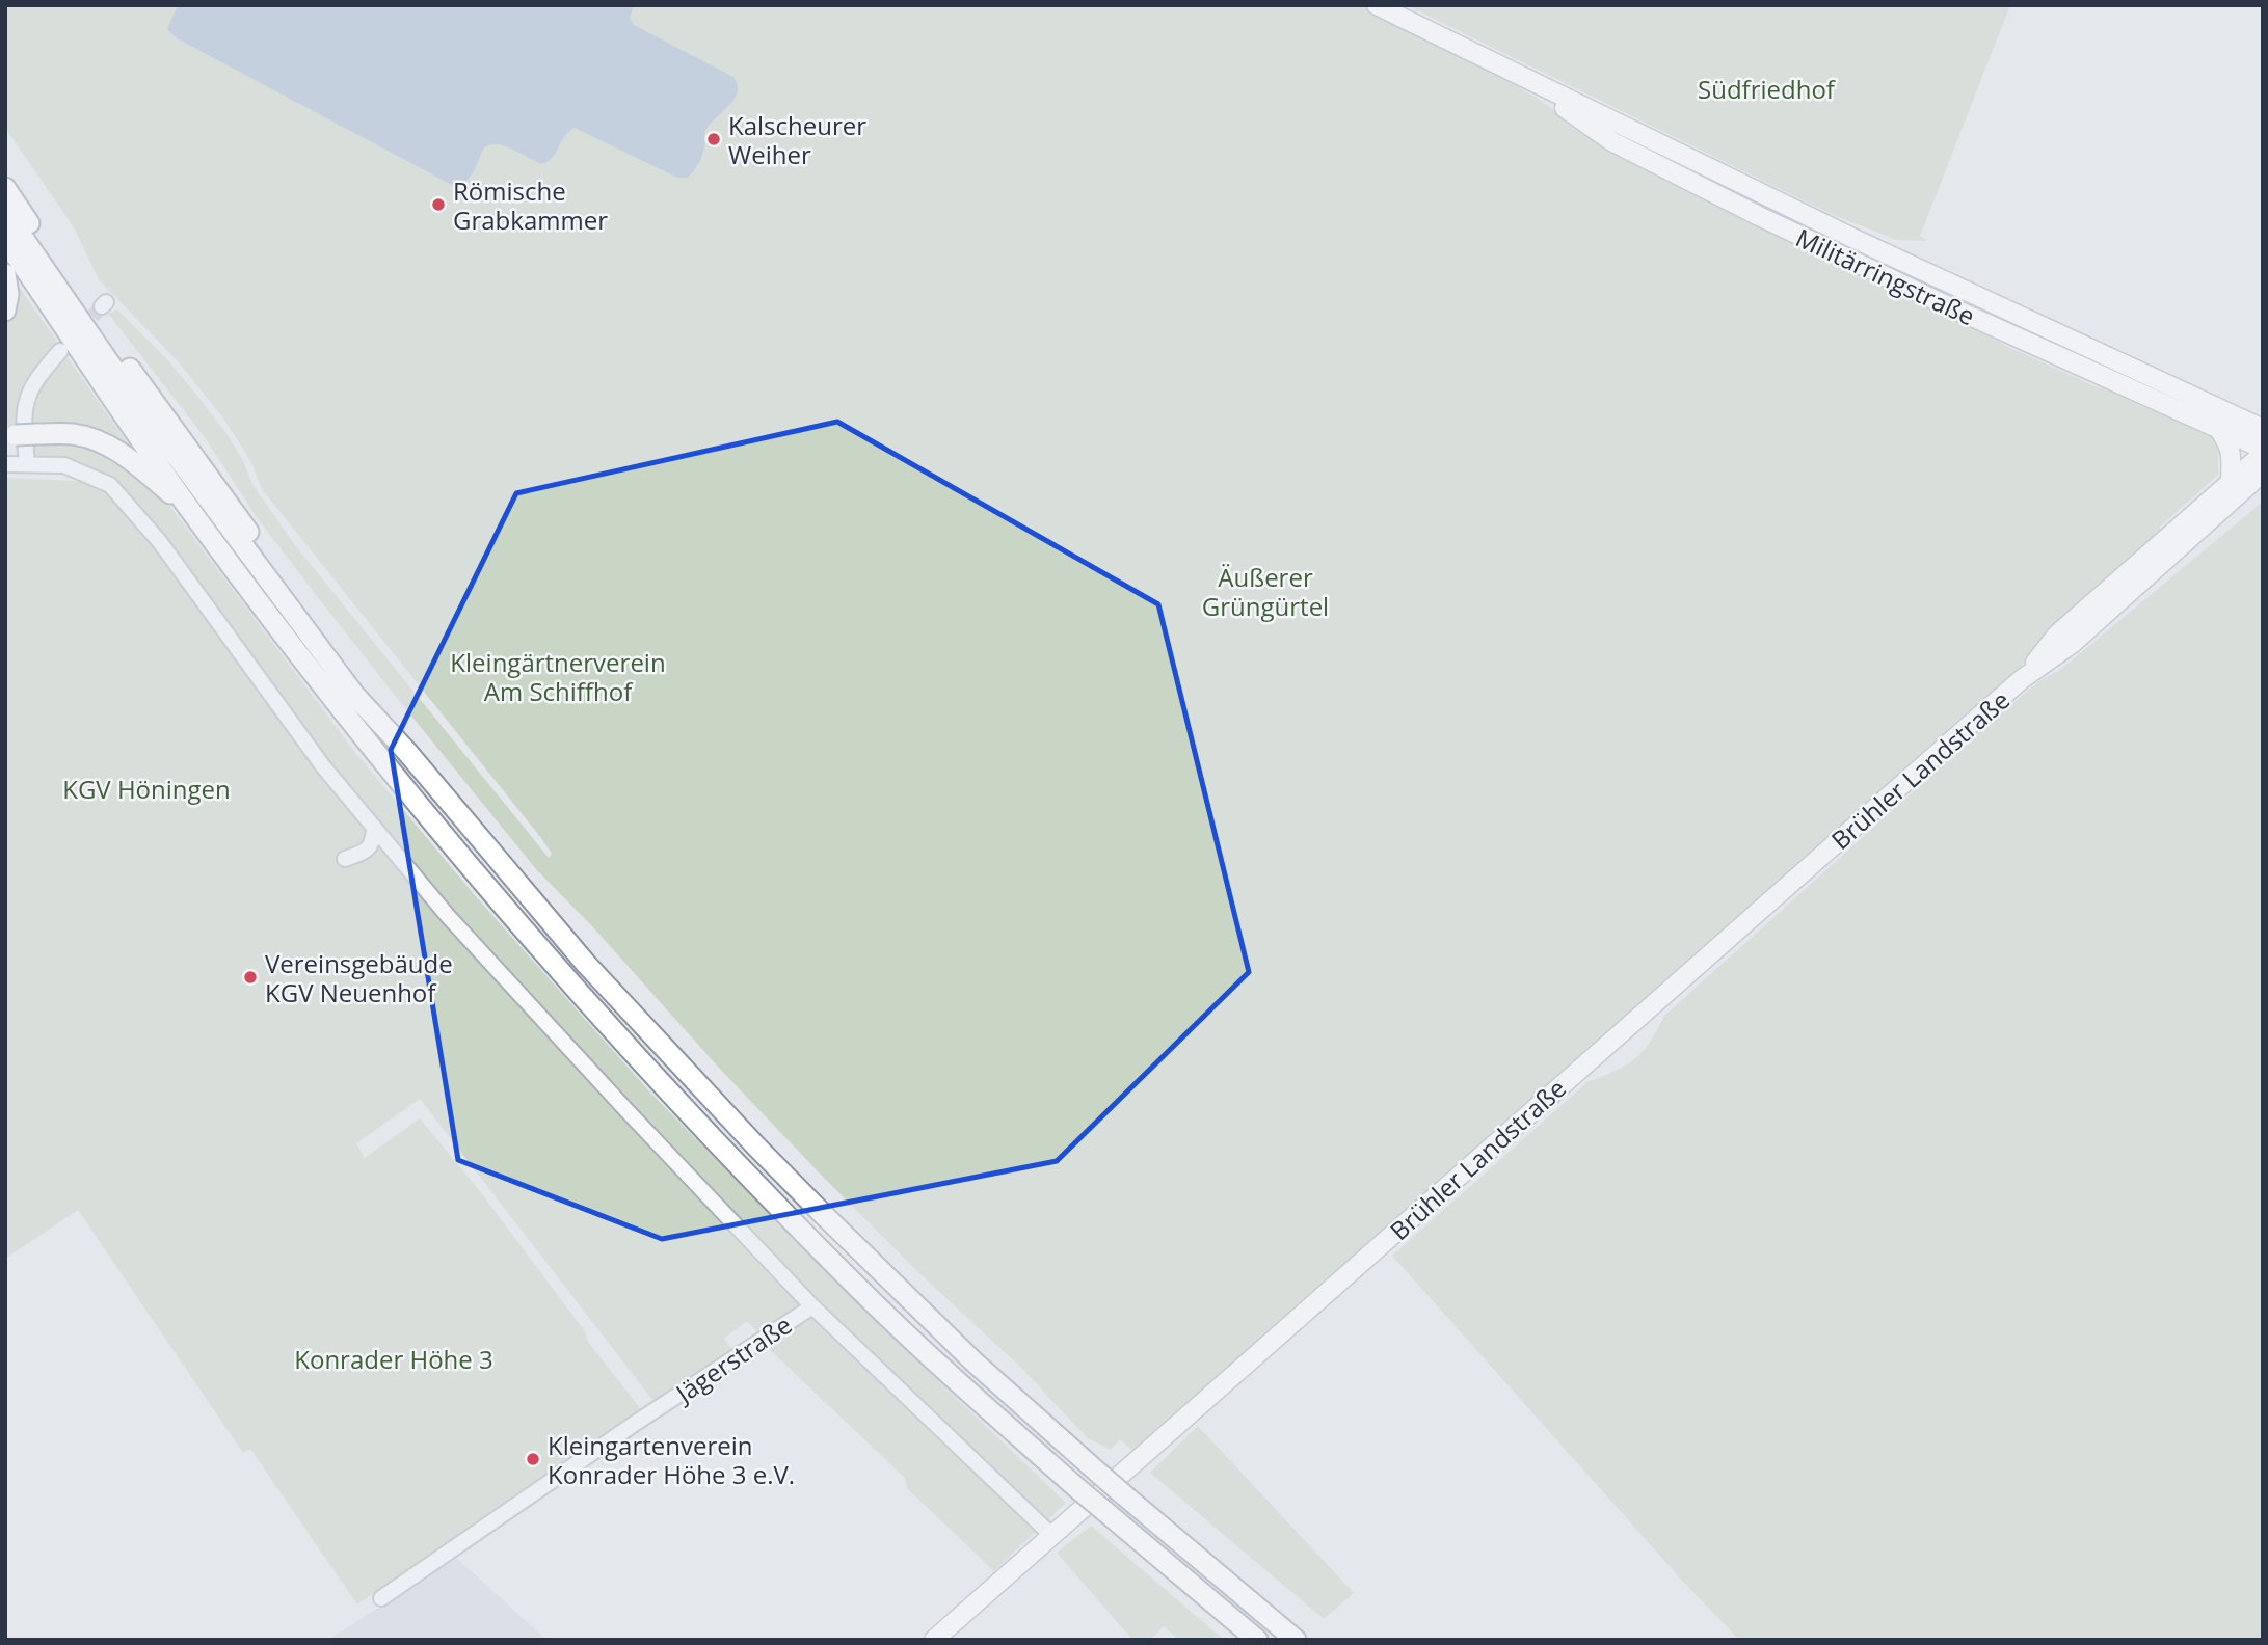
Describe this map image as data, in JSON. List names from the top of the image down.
{
  "streets": {
    "main road": ["Militärringstraße", "Brühler Landstraße"],
    "street": ["Jägerstraße"]
  },
  "crossings": [
    ["Militärringstraße", "Brühler Landstraße"],
    ["Brühler Landstraße", "Jägerstraße"]
  ],
  "parks": [
    "Südfriedhof",
    "Äußerer Grüngürtel",
    "Kleingärtnerverein Am Schiffhof",
    "KGV Höningen",
    "Konrader Höhe 3"
  ],
  "places": [
    "Kalscheurer Weiher",
    "Römische Grabkammer",
    "Vereinsgebäude KGV Neuenhof",
    "Kleingartenverein Konrader Höhe 3 e.V."
  ]
}
